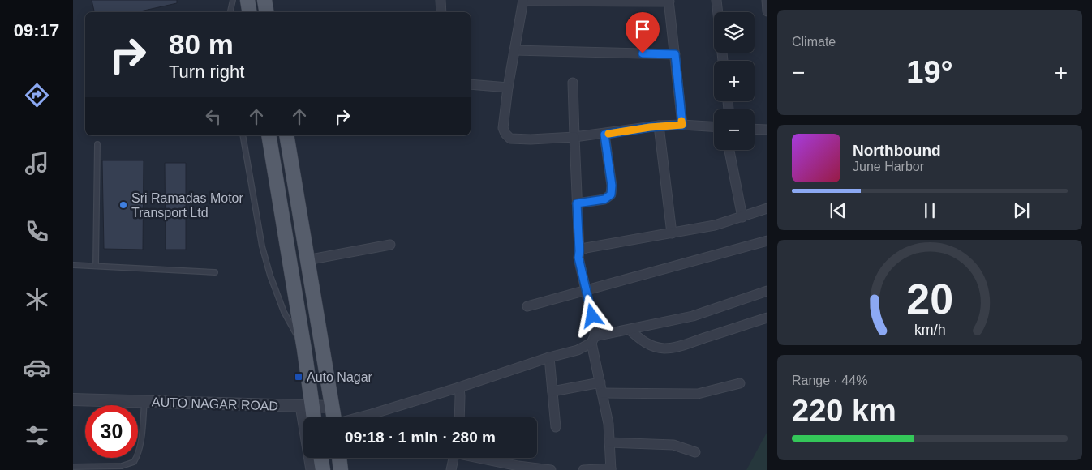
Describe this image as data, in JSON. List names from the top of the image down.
{
  "streets": {
    "street": ["AUTO NAGAR ROAD"]
  },
  "places": {
    "other": ["Sri Ramadas Motor Transport Ltd"],
    "transit": ["Auto Nagar"]
  },
  "page": {
    "tabs": "09:17",
    "tile": [
      "Climate",
      ["Range · 44%", "220 km"]
    ],
    "map_buttons": ["+", "−"],
    "turn": ["80 m", "Turn right"],
    "heat": ["−", "19°", "+"],
    "song": ["Northbound", "June Harbor"],
    "limit": "30",
    "trip": "09:18 · 1 min · 280 m",
    "gauge": ["20", "km/h"]
  }
}
